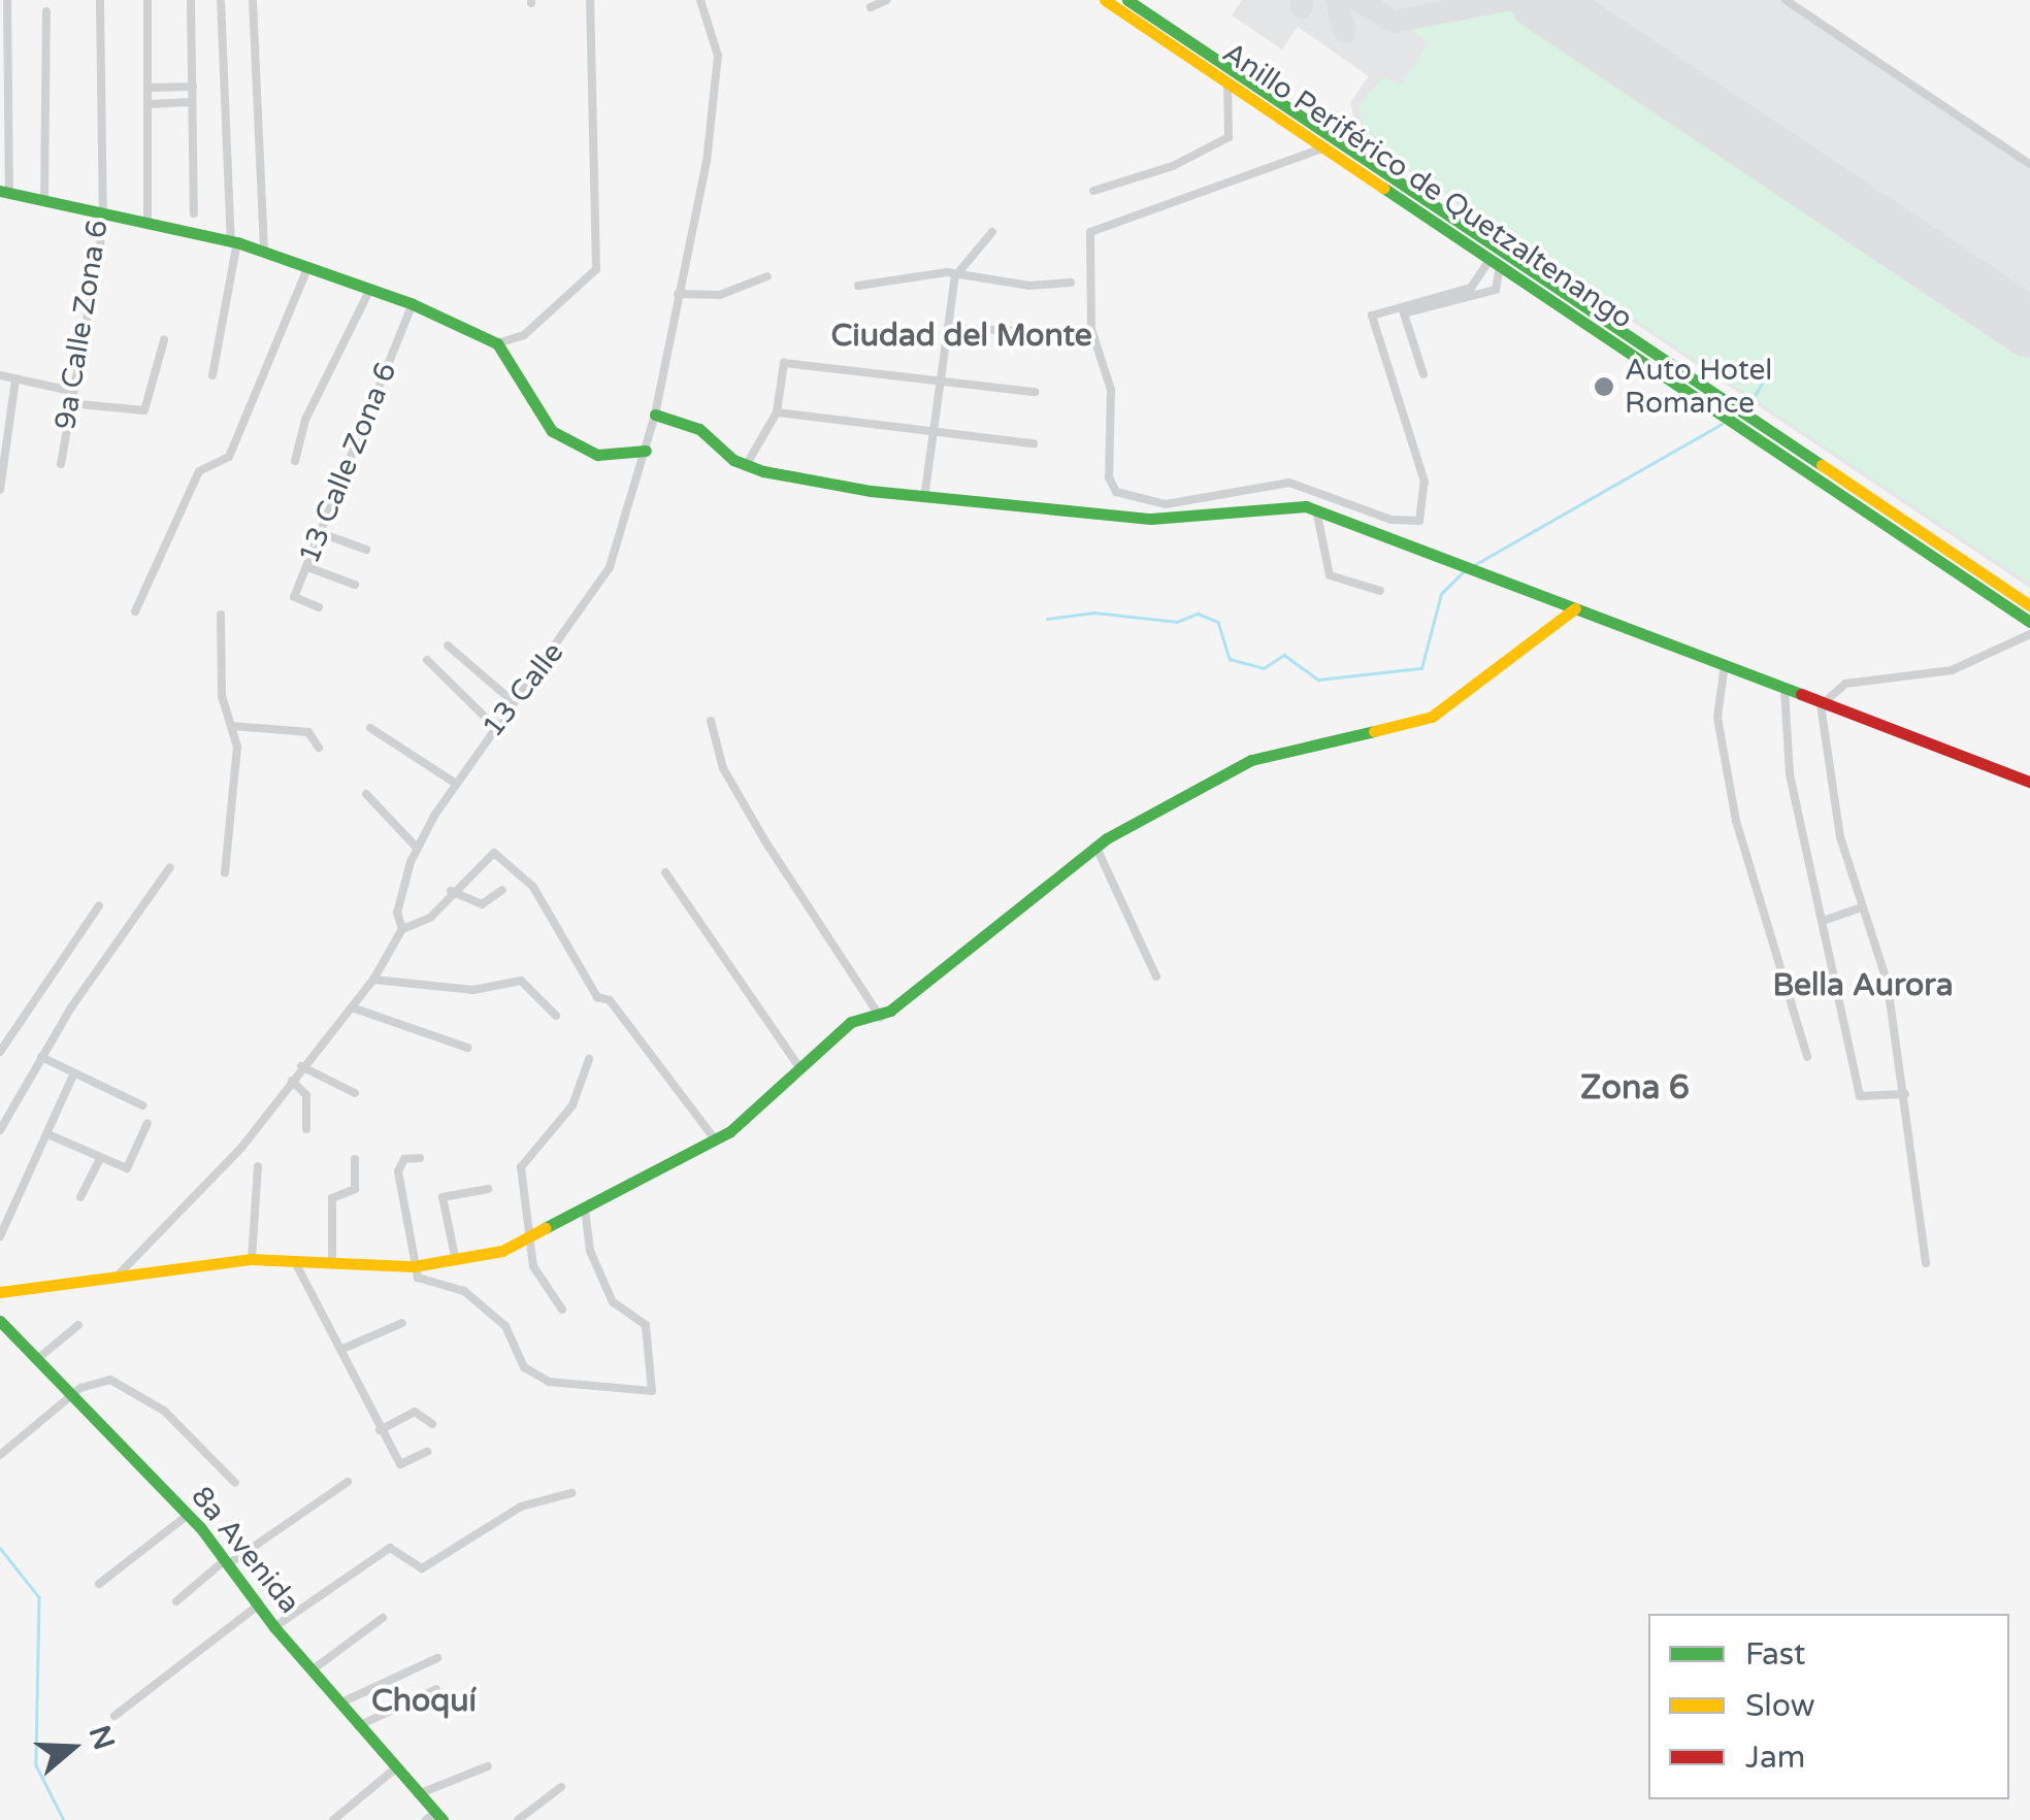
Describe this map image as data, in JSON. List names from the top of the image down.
{
  "streets": {
    "main road": ["Anillo Periférico de Quetzaltenango", "8a Avenida"],
    "street": ["9a Calle Zona 6", "13 Calle Zona 6", "13 Calle"]
  },
  "districts": [
    "Ciudad del Monte",
    "Bella Aurora",
    "Zona 6",
    "Choquí"
  ],
  "places": ["Auto Hotel Romance"],
  "legend": ["Fast", "Slow", "Jam"],
  "north": "right"
}
